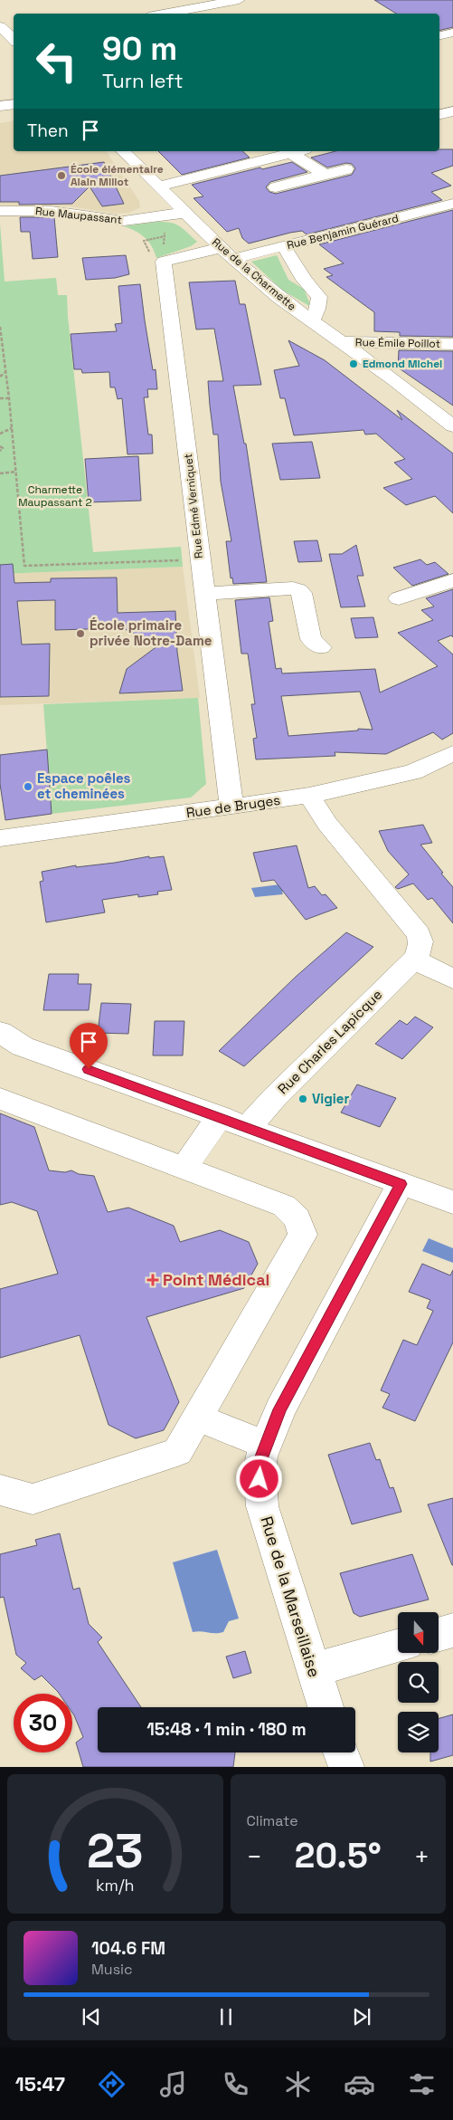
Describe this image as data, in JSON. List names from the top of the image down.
{
  "streets": {
    "street": [
      "Rue Maupassant",
      "Rue Benjamin Guérard",
      "Rue de la Charmette",
      "Rue Émile Poillot",
      "Rue Edmé Verniquet",
      "Rue de Bruges",
      "Rue Charles Lapicque",
      "Rue de la Marseillaise"
    ]
  },
  "crossings": [
    ["Rue Maupassant", "Rue de la Charmette"],
    ["Rue Benjamin Guérard", "Rue de la Charmette"],
    ["Rue de la Charmette", "Rue Émile Poillot"],
    ["Rue Edmé Verniquet", "Rue de Bruges"]
  ],
  "parks": ["Charmette Maupassant 2"],
  "places": {
    "other": [
      "École élémentaire Alain Millot",
      "Edmond Michel",
      "École primaire privée Notre-Dame",
      "Espace poêles et cheminées",
      "Vigier"
    ],
    "health": ["Point Médical"]
  },
  "north": "bottom",
  "page": {
    "turn": ["90 m", "Turn left"],
    "then": "Then",
    "limit": "30",
    "trip": "15:48 · 1 min · 180 m",
    "tile": "Climate",
    "heat": ["−", "20.5°", "+"],
    "song": ["104.6 FM", "Music"],
    "tabs": "15:47",
    "gauge": ["23", "km/h"]
  }
}
